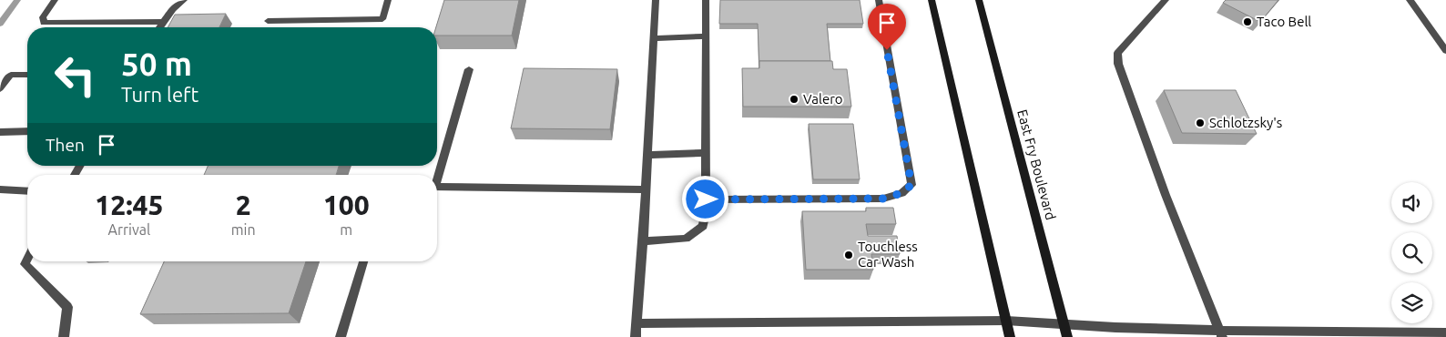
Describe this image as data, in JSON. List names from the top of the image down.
{
  "streets": {
    "main road": ["East Fry Boulevard"]
  },
  "places": [
    "Taco Bell",
    "Valero",
    "Schlotzsky's",
    "Touchless Car Wash"
  ],
  "page": {
    "turn": ["50 m", "Turn left"],
    "then": "Then",
    "eta": [
      "12:45",
      "Arrival",
      "2",
      "min",
      "100",
      "m"
    ]
  }
}
